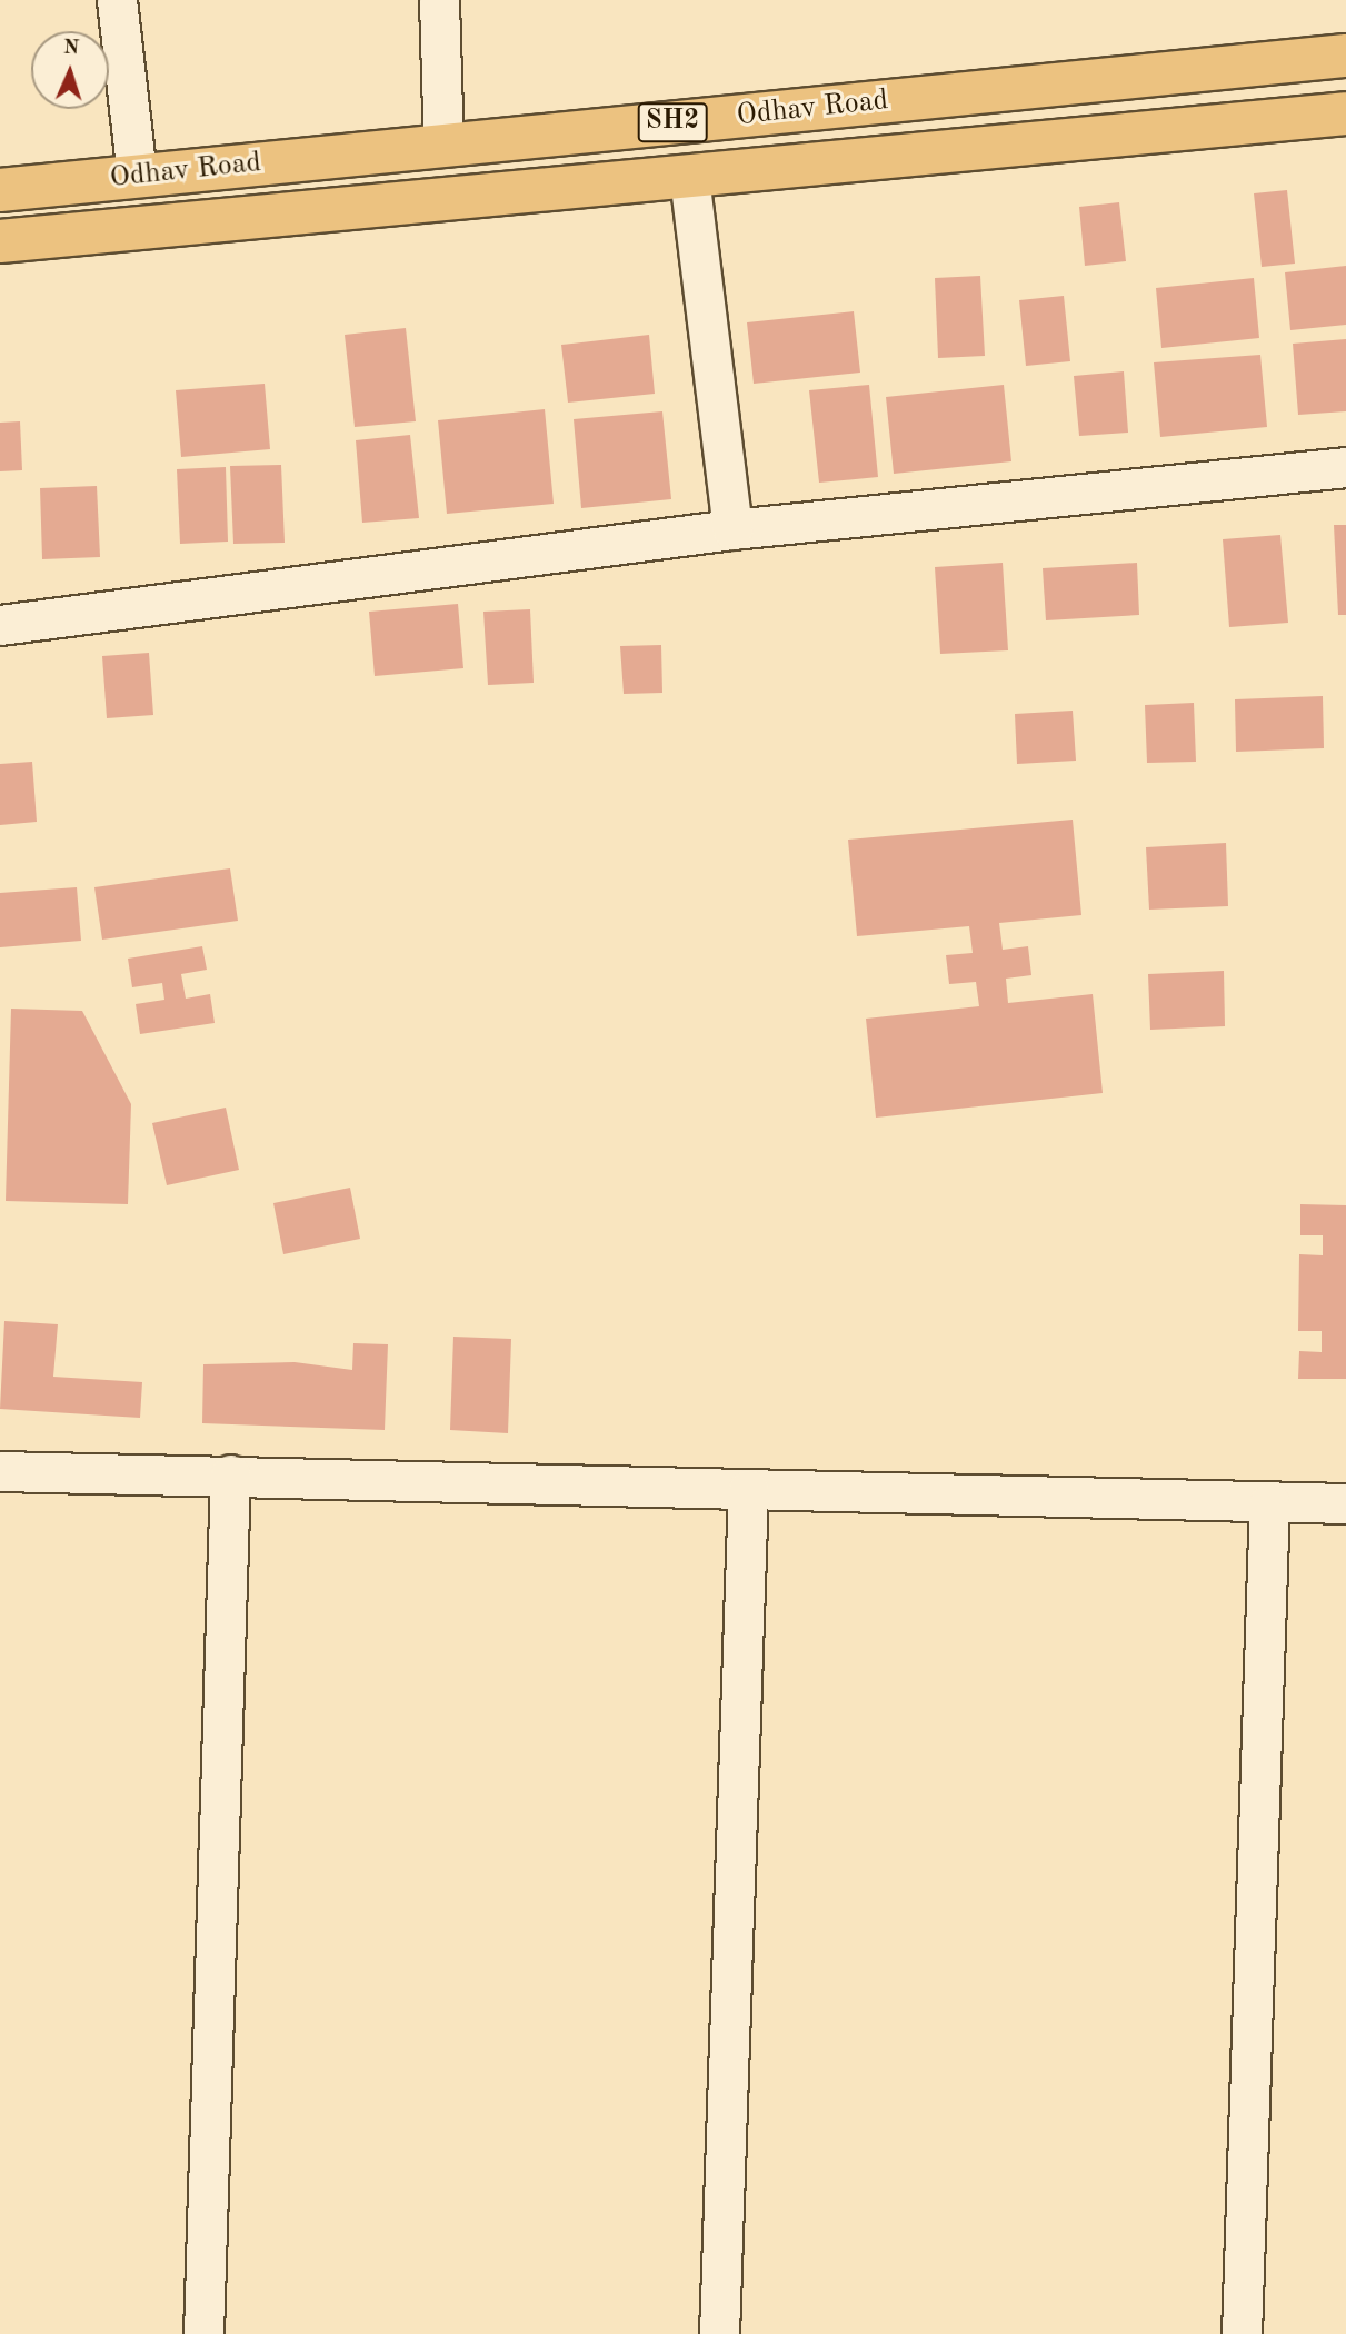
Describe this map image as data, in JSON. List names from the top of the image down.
{
  "streets": {
    "main road": ["Odhav Road", "SH2"]
  },
  "north": "top"
}
